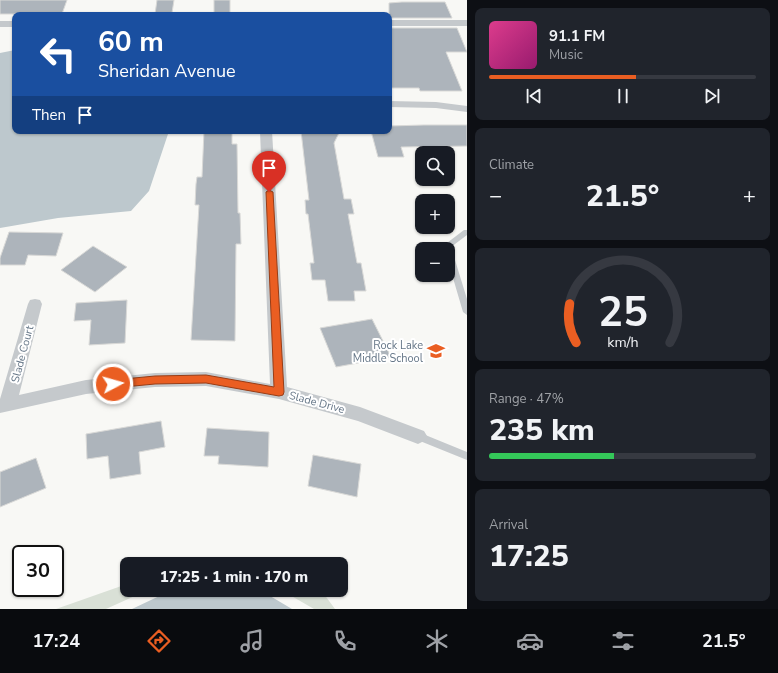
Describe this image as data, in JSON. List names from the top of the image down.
{
  "streets": {
    "street": ["Slade Court", "Slade Drive"]
  },
  "crossings": [
    ["Slade Court", "Slade Drive"]
  ],
  "places": {
    "school or university": ["Rock Lake Middle School"]
  },
  "page": {
    "turn": ["60 m", "Sheridan Avenue"],
    "song": ["91.1 FM", "Music"],
    "then": "Then",
    "tile": [
      "Climate",
      ["Range · 47%", "235 km"],
      ["Arrival", "17:25"]
    ],
    "map_buttons": ["+", "−"],
    "heat": ["−", "21.5°", "+"],
    "limit": "30",
    "trip": "17:25 · 1 min · 170 m",
    "tabs": ["17:24", "21.5°"],
    "gauge": ["25", "km/h"]
  }
}
